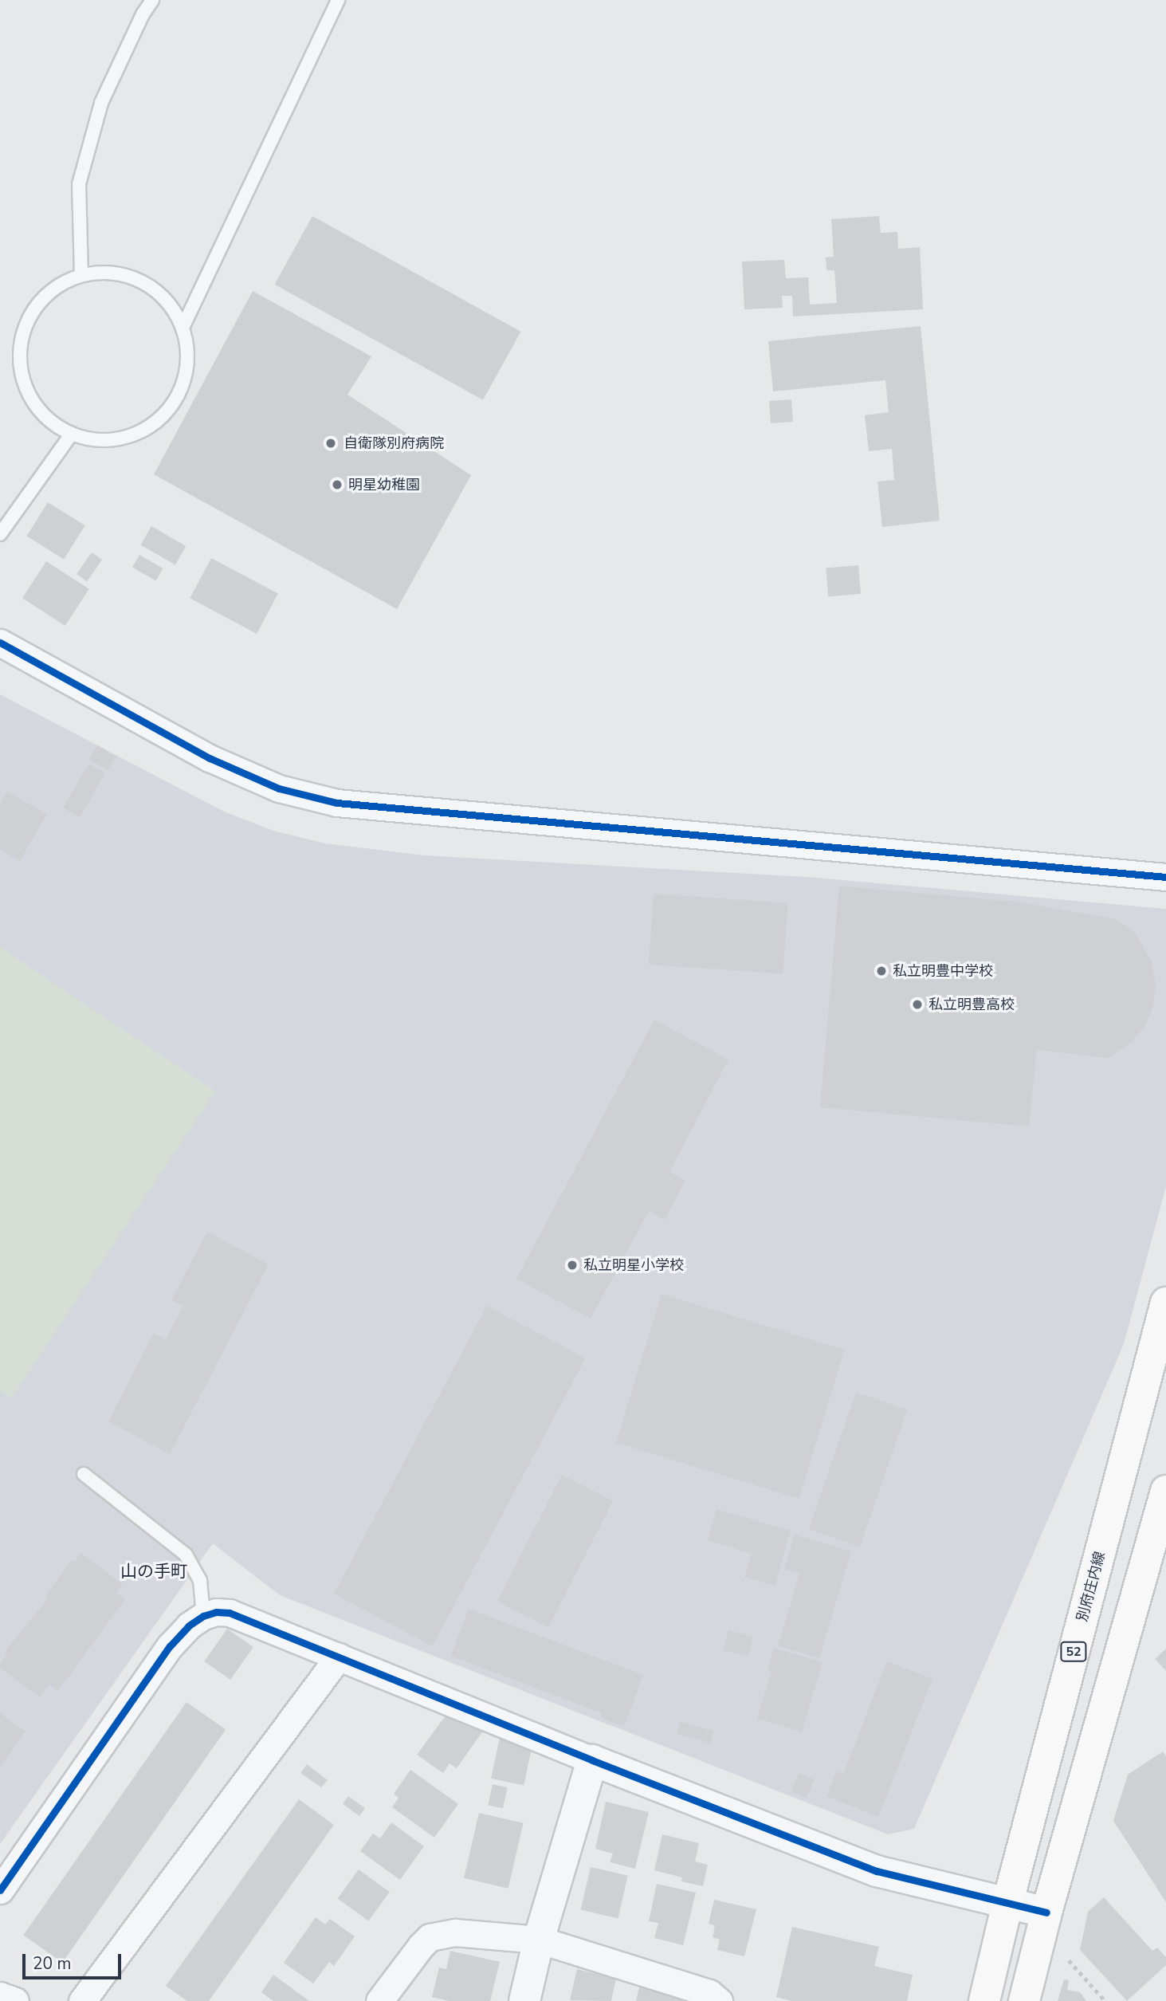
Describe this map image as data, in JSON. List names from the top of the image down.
{
  "streets": {
    "main road": ["別府庄内線", "52"]
  },
  "districts": ["山の手町"],
  "places": [
    "自衛隊別府病院",
    "明星幼稚園",
    "私立明豊中学校",
    "私立明豊高校",
    "私立明星小学校"
  ],
  "scale_bar": "20 m"
}
